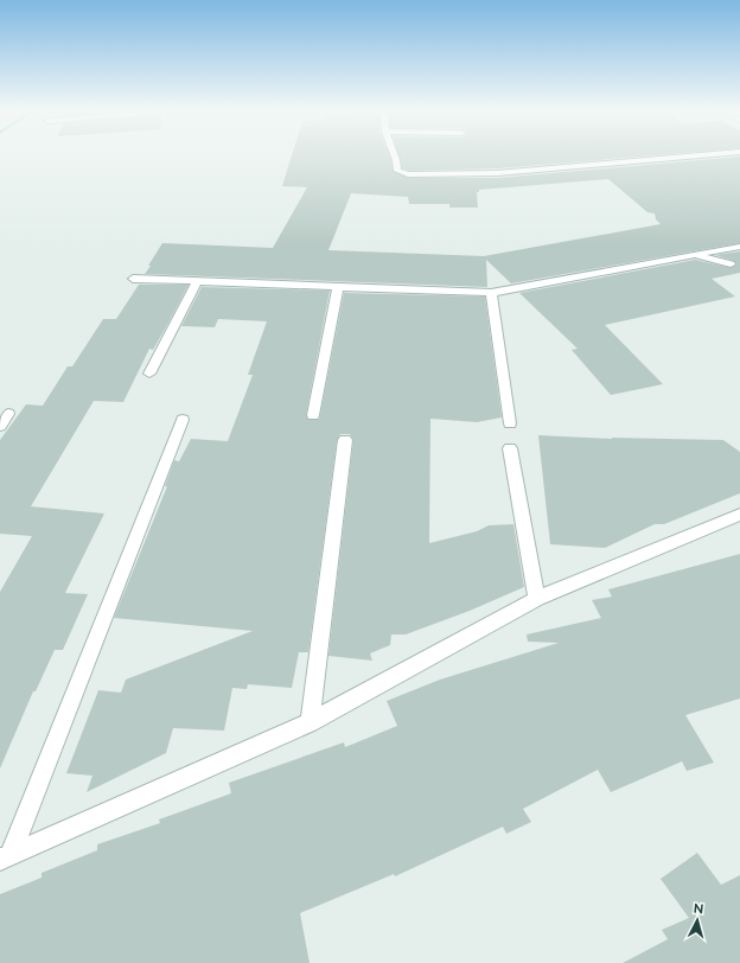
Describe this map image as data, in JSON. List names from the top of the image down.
{
  "north": "top"
}
